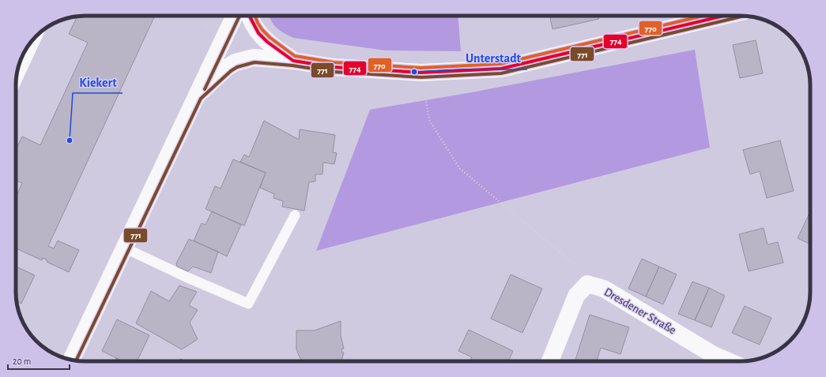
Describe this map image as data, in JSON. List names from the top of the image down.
{
  "streets": {
    "street": ["Dresdener Straße"]
  },
  "places": ["Unterstadt", "Kiekert"],
  "lines": ["transit line 774", "transit line 771", "transit line 770"],
  "scale_bar": "20 m"
}
